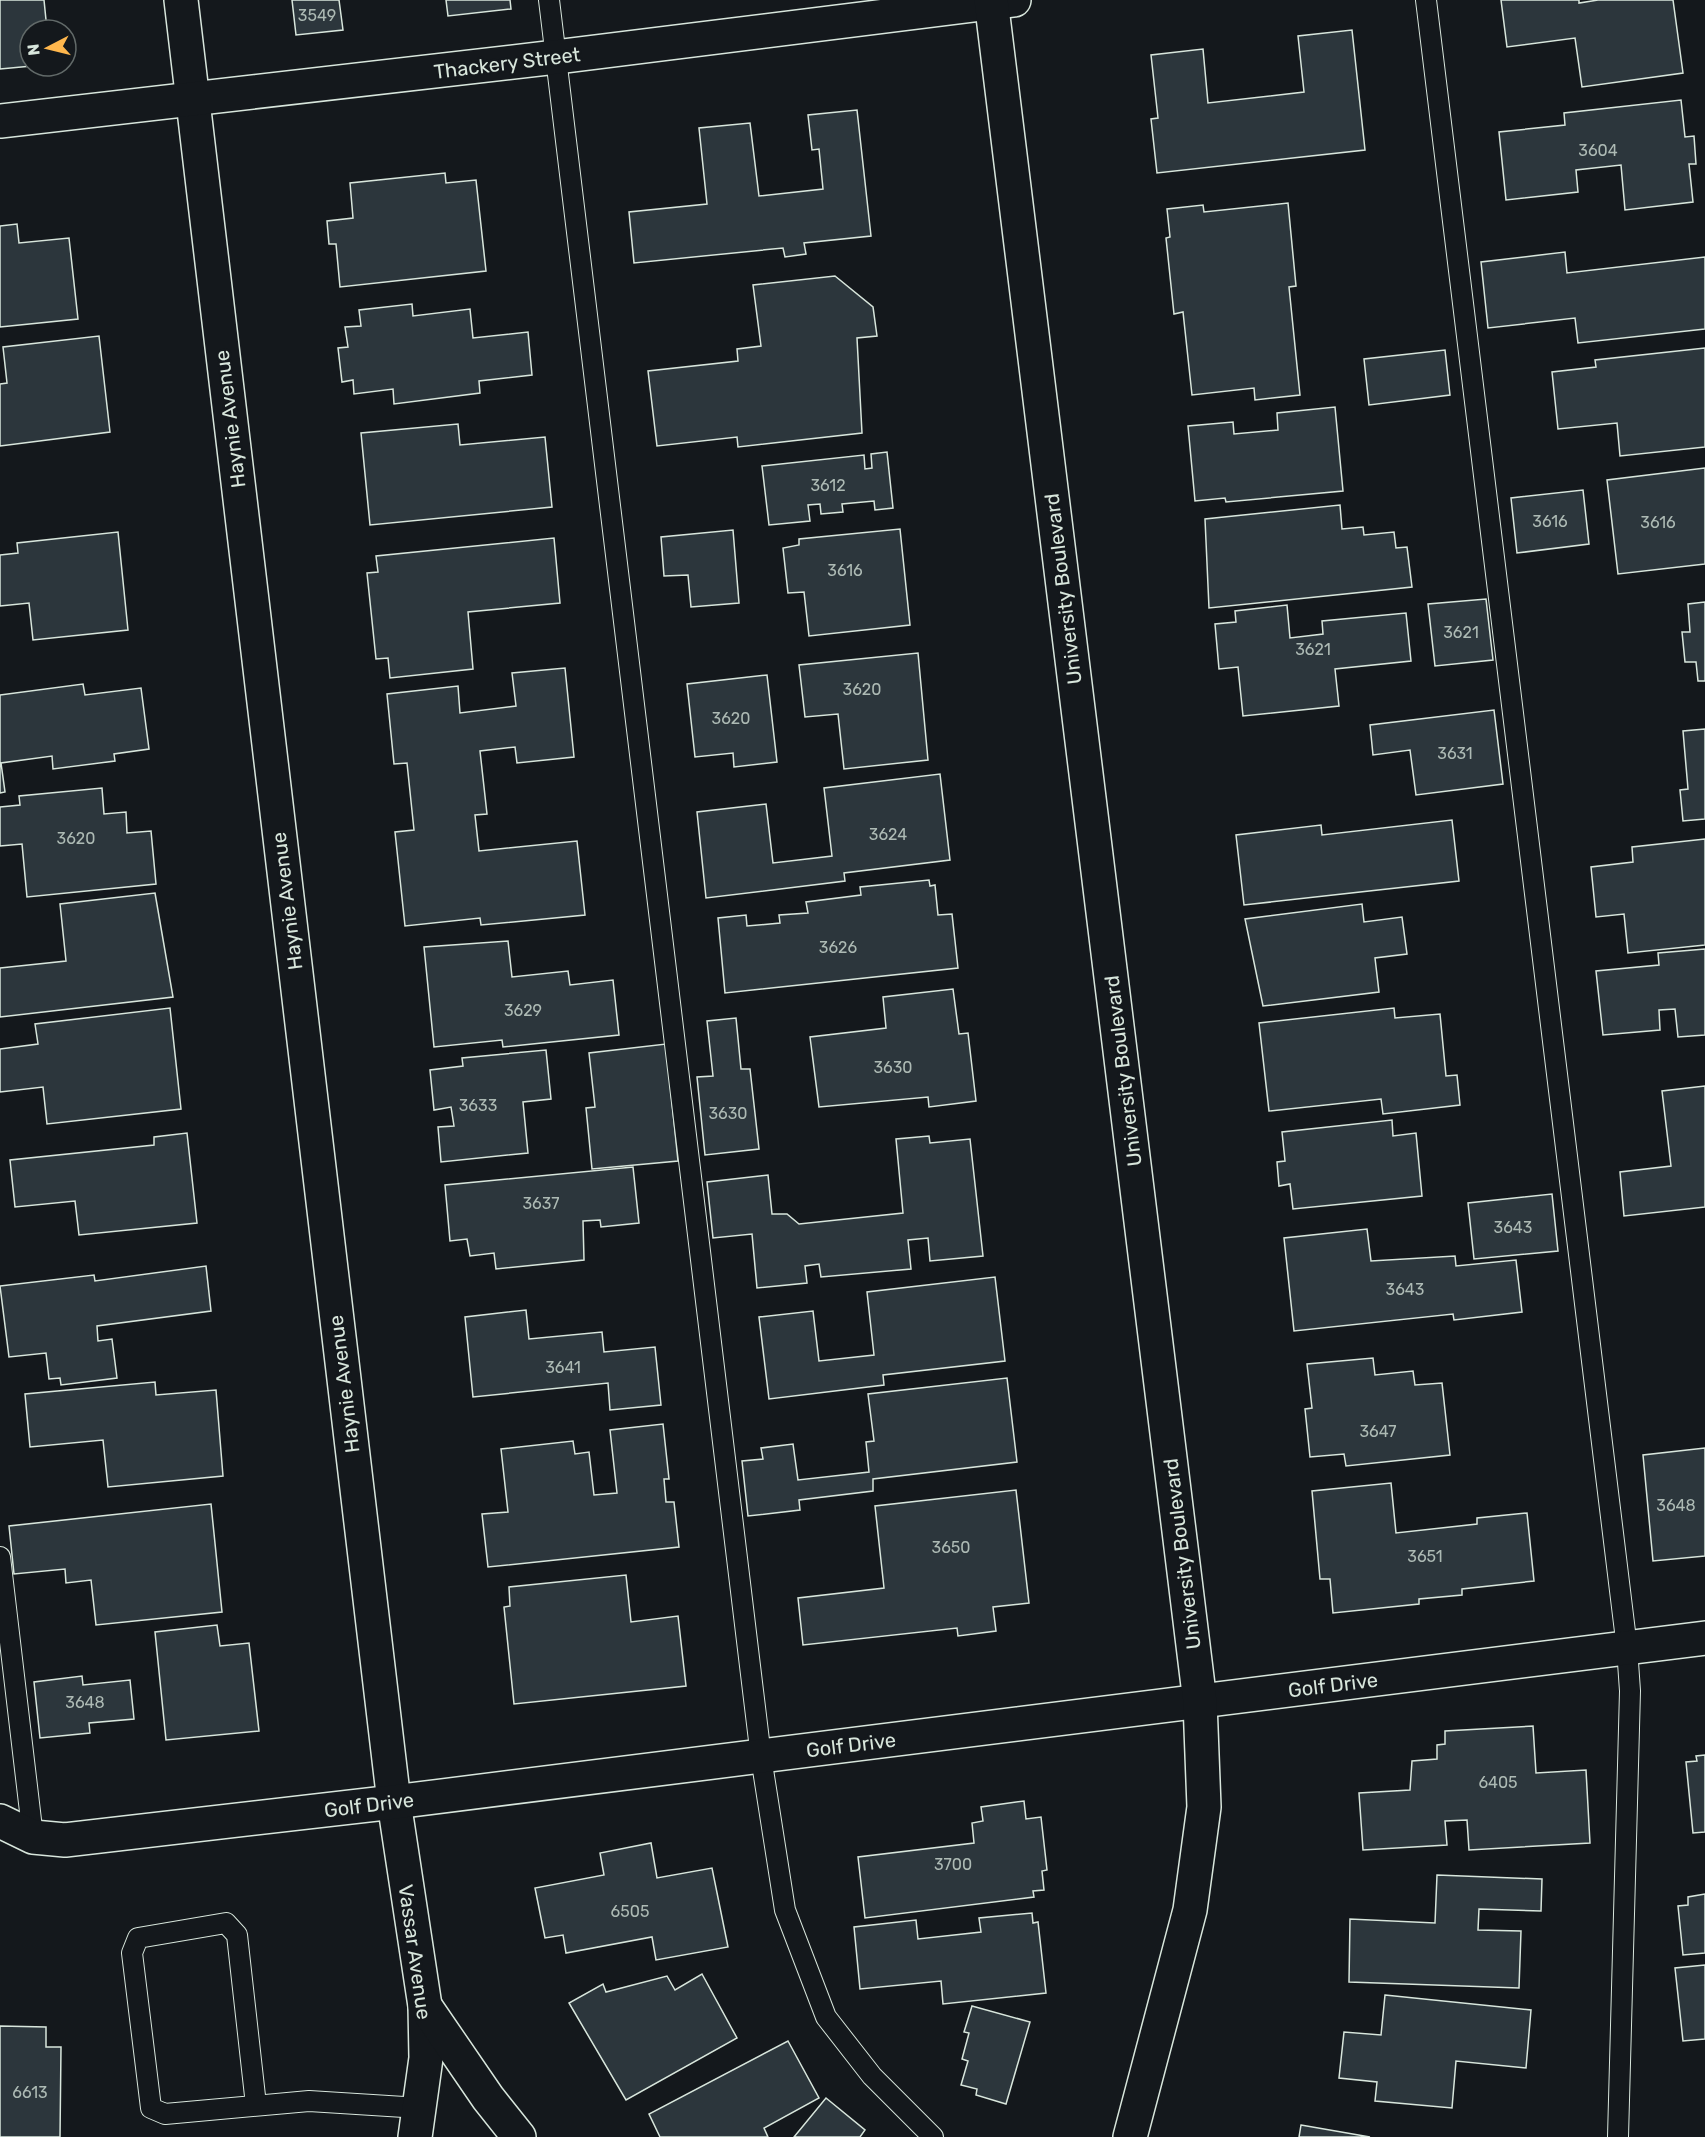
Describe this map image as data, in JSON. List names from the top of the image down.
{
  "streets": {
    "street": [
      "Thackery Street",
      "Haynie Avenue",
      "University Boulevard",
      "Golf Drive",
      "Vassar Avenue"
    ]
  },
  "crossings": [
    ["Thackery Street", "Haynie Avenue"],
    ["Thackery Street", "University Boulevard"],
    ["Haynie Avenue", "Golf Drive"],
    ["Haynie Avenue", "Vassar Avenue"],
    ["University Boulevard", "Golf Drive"],
    ["Golf Drive", "Vassar Avenue"]
  ],
  "house_numbers": [
    "3549",
    "3604",
    "3612",
    "3616",
    "3616",
    "3616",
    "3621",
    "3621",
    "3620",
    "3620",
    "3631",
    "3624",
    "3620",
    "3626",
    "3629",
    "3630",
    "3633",
    "3630",
    "3637",
    "3643",
    "3643",
    "3641",
    "3647",
    "3648",
    "3650",
    "3651",
    "3648",
    "6405",
    "3700",
    "6505",
    "6613"
  ],
  "north": "left"
}
